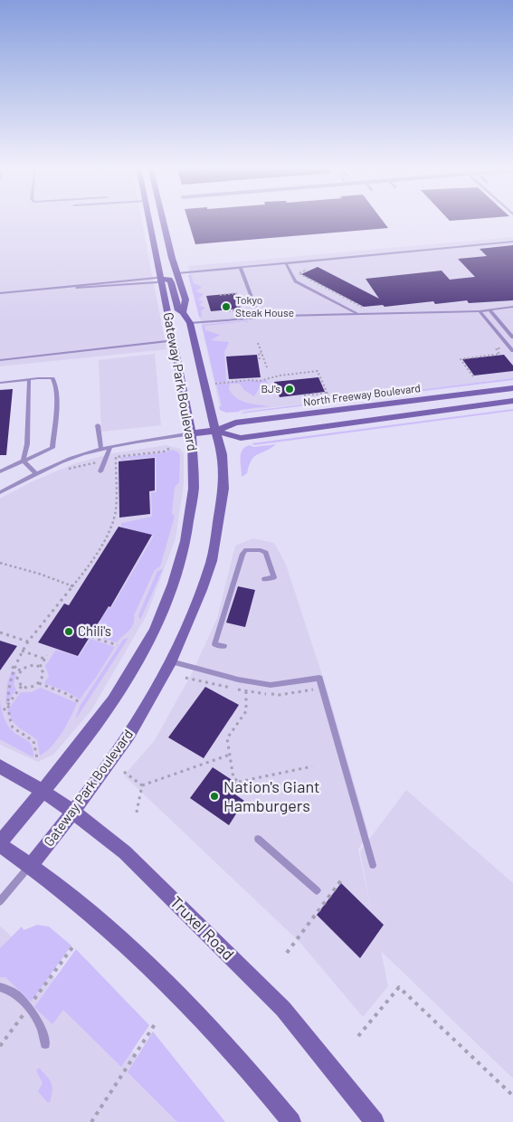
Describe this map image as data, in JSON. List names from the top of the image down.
{
  "streets": {
    "street": ["Gateway Park Boulevard", "North Freeway Boulevard", "Truxel Road"]
  },
  "crossings": [
    ["Gateway Park Boulevard", "North Freeway Boulevard"],
    ["Gateway Park Boulevard", "Truxel Road"]
  ],
  "places": [
    "Tokyo Steak House",
    "BJ's",
    "Chili's",
    "Nation's Giant Hamburgers"
  ]
}
